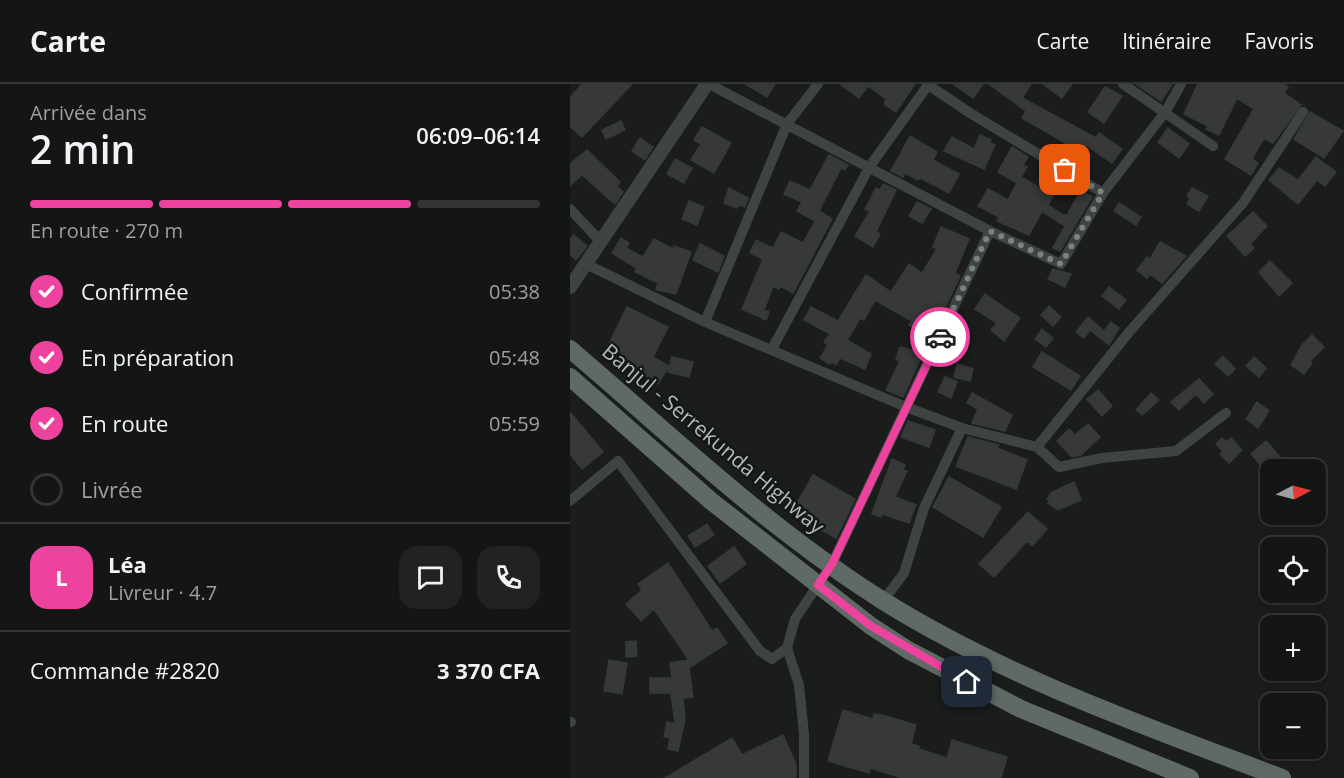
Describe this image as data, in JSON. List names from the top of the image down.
{
  "streets": {
    "highway": ["Banjul - Serrekunda Highway"]
  },
  "north": "right",
  "page": {
    "header": "Carte",
    "nav": ["Carte", "Itinéraire", "Favoris"],
    "heading": ["2 min", "Arrivée dans", "06:09–06:14"],
    "panel": [
      "Léa",
      "Livreur · 4.7",
      "Commande #2820",
      "3 370 CFA"
    ],
    "bar": "En route · 270 m",
    "list": [
      ["Confirmée", "05:38"],
      ["En préparation", "05:48"],
      ["En route", "05:59"],
      "Livrée"
    ],
    "map_buttons": ["+", "−"],
    "round": "L"
  }
}
